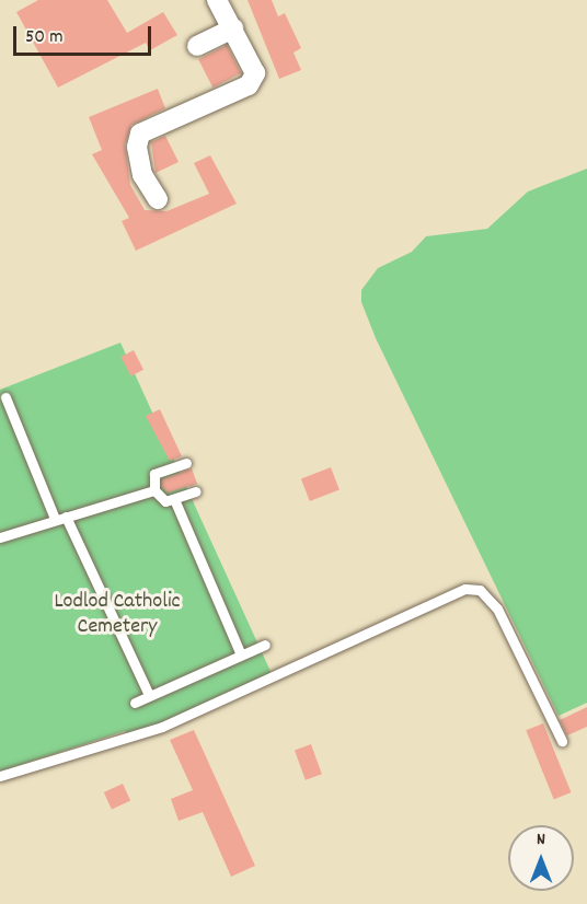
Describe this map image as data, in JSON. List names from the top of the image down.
{
  "parks": ["Lodlod Catholic Cemetery"],
  "scale_bar": "50 m",
  "north": "top"
}
